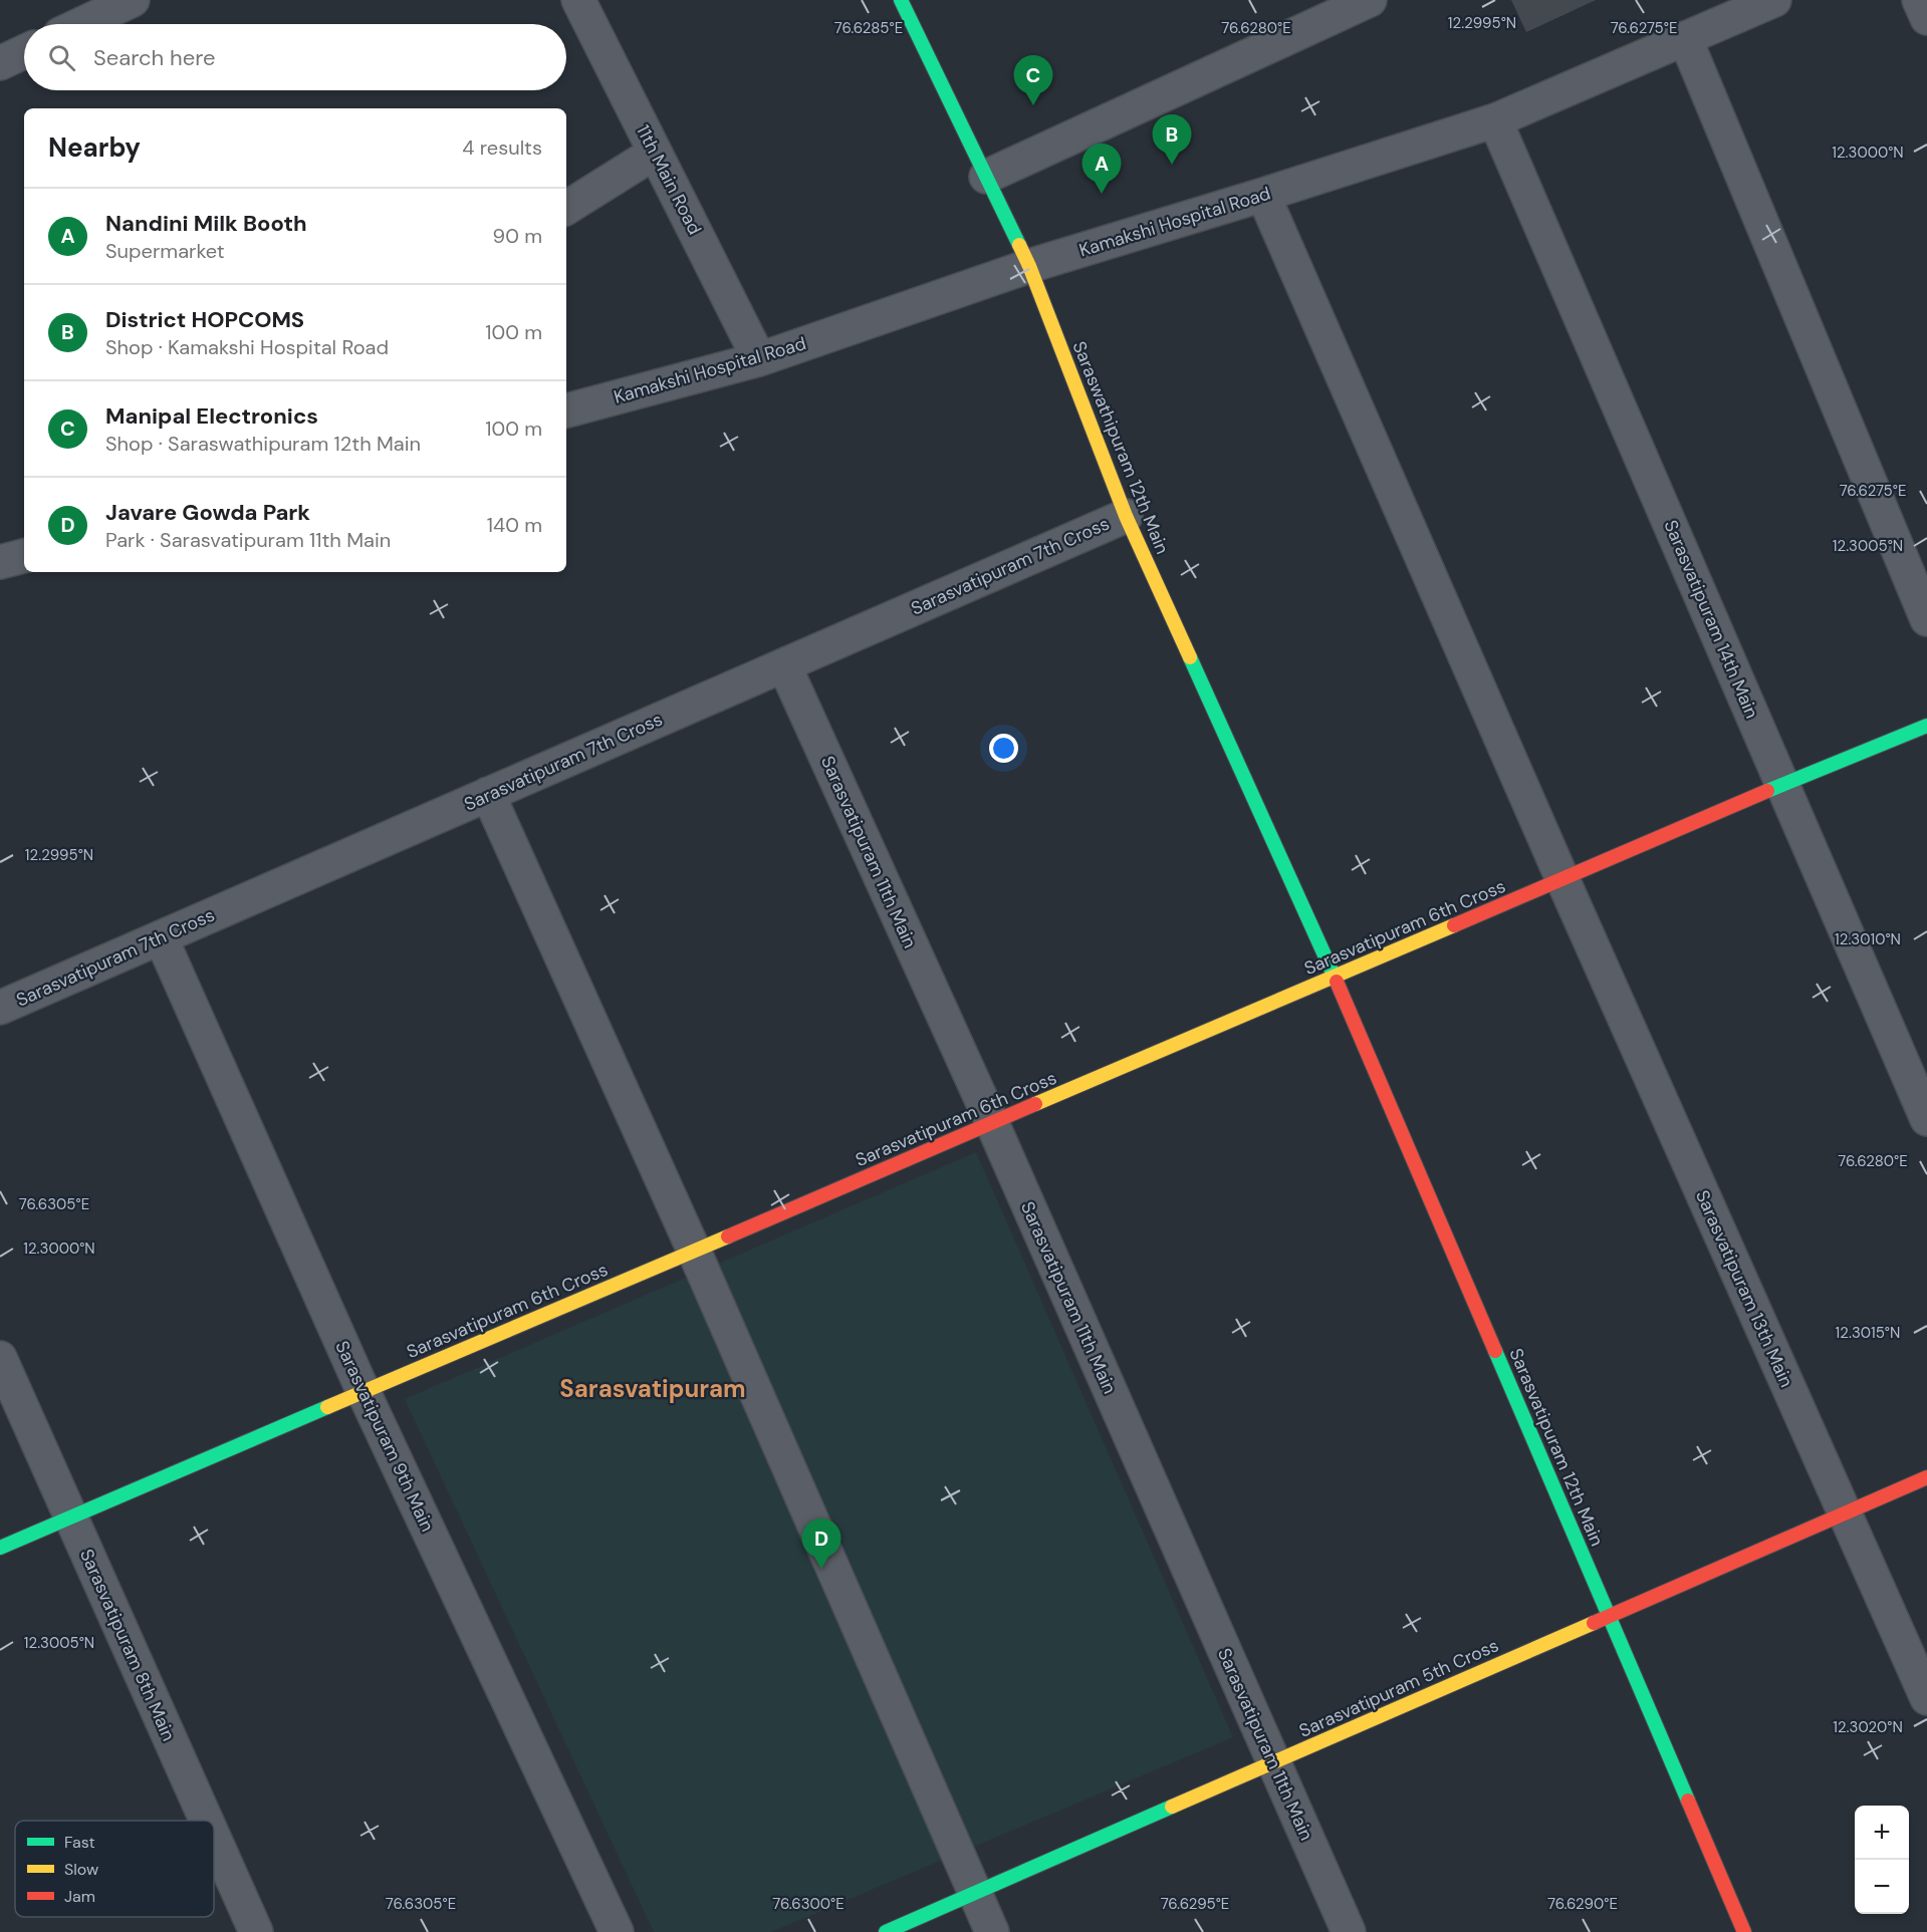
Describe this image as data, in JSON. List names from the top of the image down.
{
  "streets": {
    "street": [
      "11th Main Road",
      "Kamakshi Hospital Road",
      "Saraswathipuram 12th Main",
      "Sarasvatipuram 7th Cross",
      "Sarasvatipuram 14th Main",
      "Sarasvatipuram 11th Main",
      "Sarasvatipuram 6th Cross",
      "Sarasvatipuram 13th Main",
      "Sarasvatipuram 9th Main",
      "Sarasvatipuram 12th Main",
      "Sarasvatipuram 8th Main",
      "Sarasvatipuram 5th Cross"
    ]
  },
  "crossings": [
    ["11th Main Road", "Kamakshi Hospital Road"],
    ["Kamakshi Hospital Road", "Saraswathipuram 12th Main"],
    ["Kamakshi Hospital Road", "Sarasvatipuram 14th Main"],
    ["Kamakshi Hospital Road", "Sarasvatipuram 13th Main"],
    ["Saraswathipuram 12th Main", "Sarasvatipuram 7th Cross"],
    ["Saraswathipuram 12th Main", "Sarasvatipuram 6th Cross"],
    ["Saraswathipuram 12th Main", "Sarasvatipuram 12th Main"],
    ["Sarasvatipuram 7th Cross", "Sarasvatipuram 11th Main"],
    ["Sarasvatipuram 7th Cross", "Sarasvatipuram 9th Main"],
    ["Sarasvatipuram 14th Main", "Sarasvatipuram 6th Cross"],
    ["Sarasvatipuram 11th Main", "Sarasvatipuram 6th Cross"],
    ["Sarasvatipuram 11th Main", "Sarasvatipuram 5th Cross"],
    ["Sarasvatipuram 6th Cross", "Sarasvatipuram 13th Main"],
    ["Sarasvatipuram 6th Cross", "Sarasvatipuram 9th Main"],
    ["Sarasvatipuram 6th Cross", "Sarasvatipuram 12th Main"],
    ["Sarasvatipuram 6th Cross", "Sarasvatipuram 8th Main"],
    ["Sarasvatipuram 13th Main", "Sarasvatipuram 5th Cross"],
    ["Sarasvatipuram 12th Main", "Sarasvatipuram 5th Cross"]
  ],
  "districts": ["Sarasvatipuram"],
  "legend": ["Fast", "Slow", "Jam"],
  "page": {
    "search": "Search here",
    "pins": [
      "C",
      "B",
      "A",
      "D"
    ],
    "heading": ["Nearby", "4 results"],
    "list": [
      {
        "mark": "A",
        "name": "Nandini Milk Booth",
        "note": "Supermarket",
        "value": "90 m"
      },
      {
        "mark": "B",
        "name": "District HOPCOMS",
        "note": "Shop · Kamakshi Hospital Road",
        "value": "100 m"
      },
      {
        "mark": "C",
        "name": "Manipal Electronics",
        "note": "Shop · Saraswathipuram 12th Main",
        "value": "100 m"
      },
      {
        "mark": "D",
        "name": "Javare Gowda Park",
        "note": "Park · Sarasvatipuram 11th Main",
        "value": "140 m"
      }
    ],
    "map_buttons": ["+", "−"]
  },
  "coordinates": [
    "12.2995°N",
    "76.6280°E",
    "76.6285°E",
    "76.6275°E",
    "12.3000°N",
    "12.3005°N",
    "12.3010°N",
    "76.6305°E",
    "12.3015°N",
    "12.3020°N",
    "76.6300°E",
    "76.6295°E",
    "76.6290°E"
  ]
}
